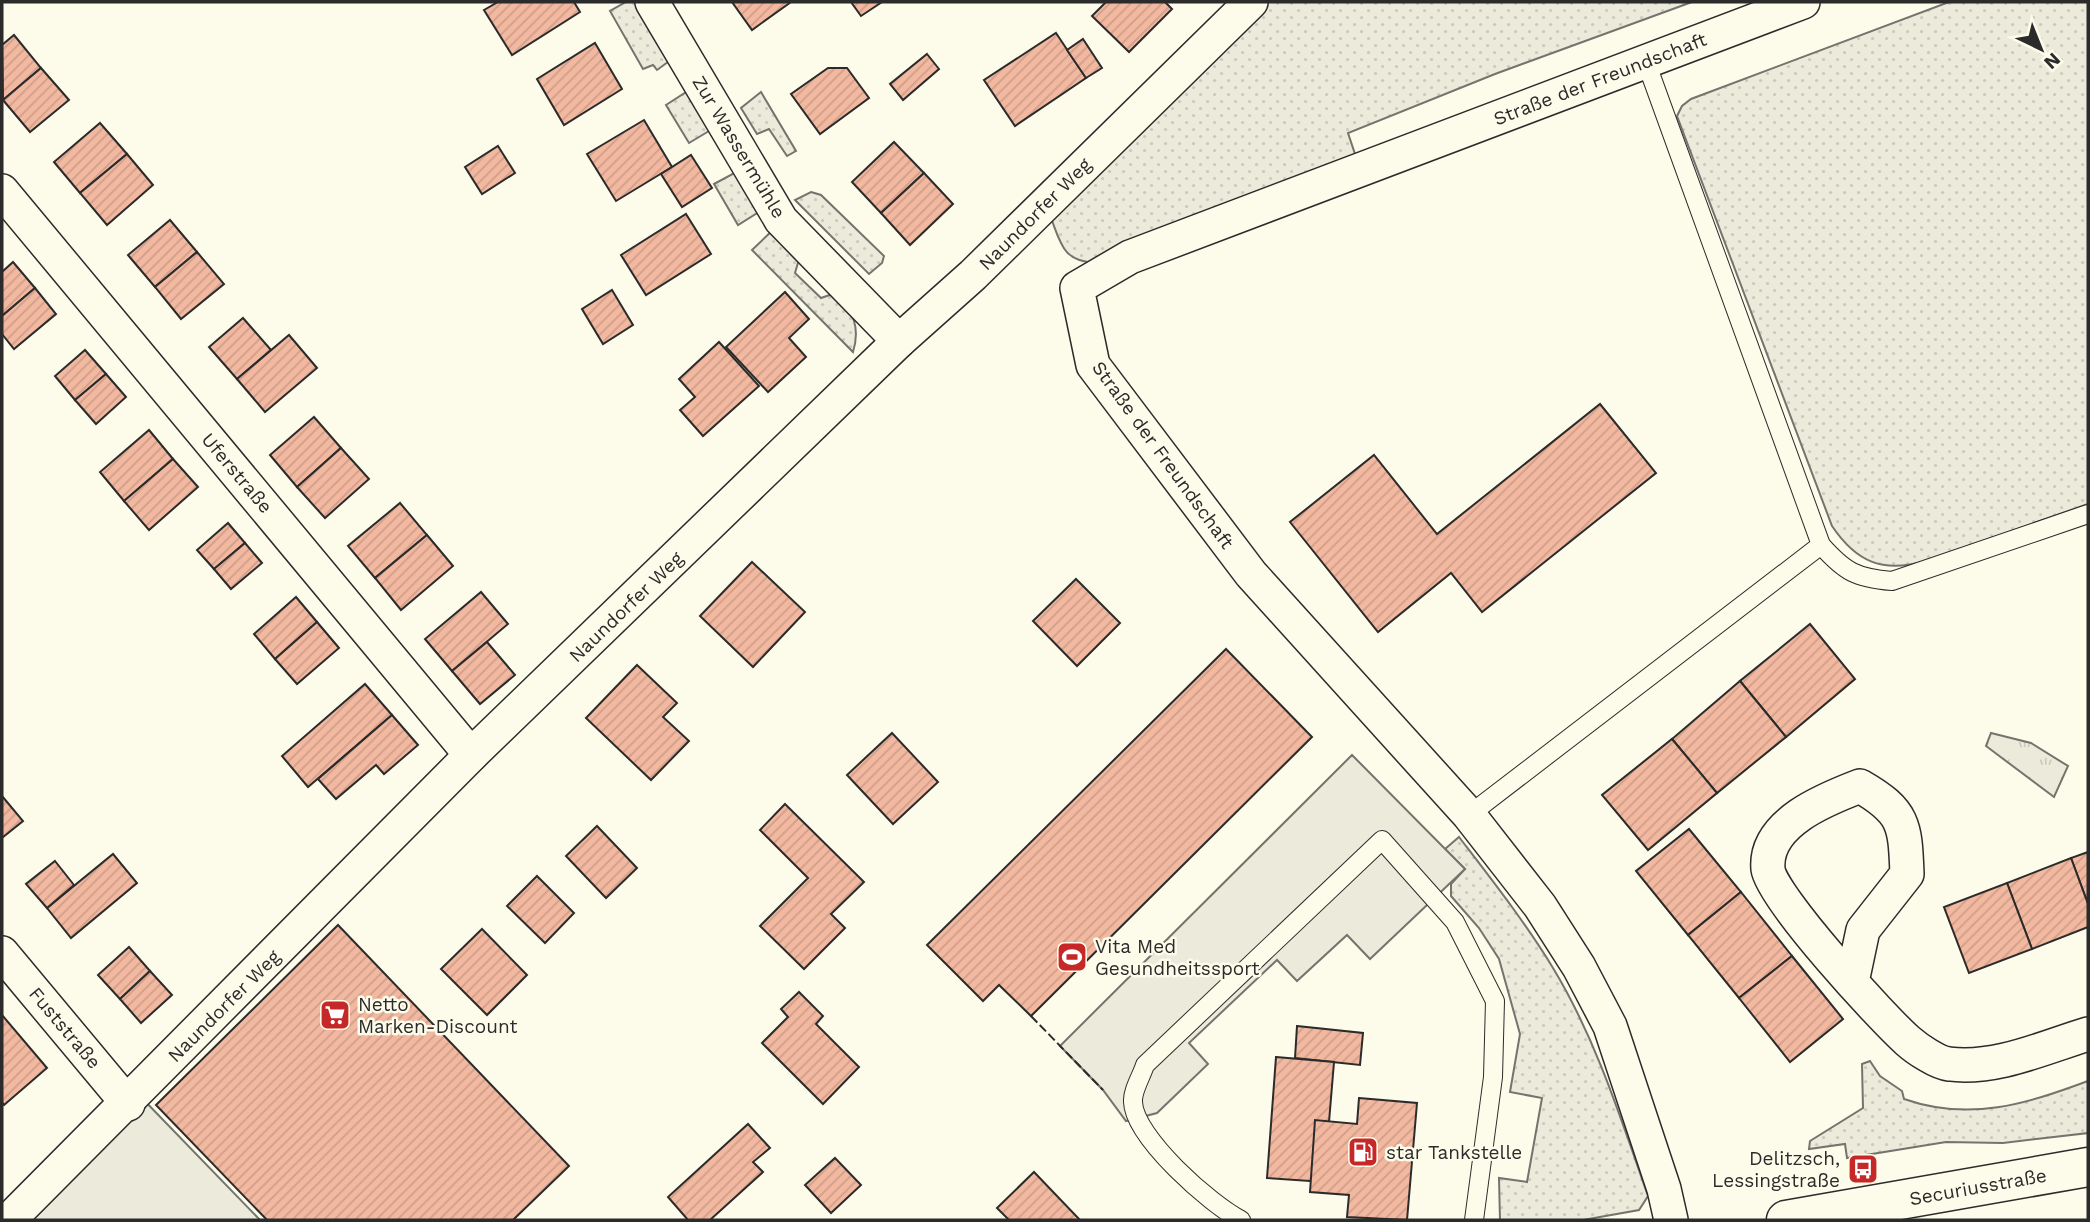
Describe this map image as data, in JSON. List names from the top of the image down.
{
  "streets": {
    "street": [
      "Straße der Freundschaft",
      "Zur Wassermühle",
      "Naundorfer Weg",
      "Uferstraße",
      "Fuststraße",
      "Securiusstraße"
    ]
  },
  "crossings": [
    ["Zur Wassermühle", "Naundorfer Weg"],
    ["Naundorfer Weg", "Uferstraße"],
    ["Naundorfer Weg", "Fuststraße"]
  ],
  "places": {
    "sports": ["Vita Med Gesundheitssport"],
    "supermarket": ["Netto Marken-Discount"],
    "fuel station": ["star Tankstelle"],
    "bus stop": ["Delitzsch, Lessingstraße"]
  },
  "north": "bottom right"
}
